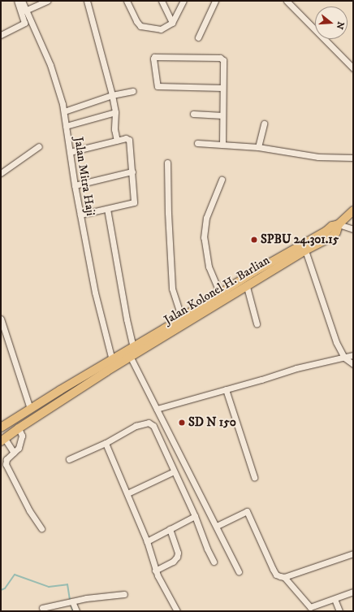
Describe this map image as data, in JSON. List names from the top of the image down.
{
  "streets": {
    "highway": ["Jalan Kolonel H. Barlian"],
    "street": ["Jalan Mitra Haji"]
  },
  "crossings": [
    ["Jalan Mitra Haji", "Jalan Kolonel H. Barlian"]
  ],
  "places": ["SPBU 24.301.15", "SD N 150"],
  "north": "right"
}
